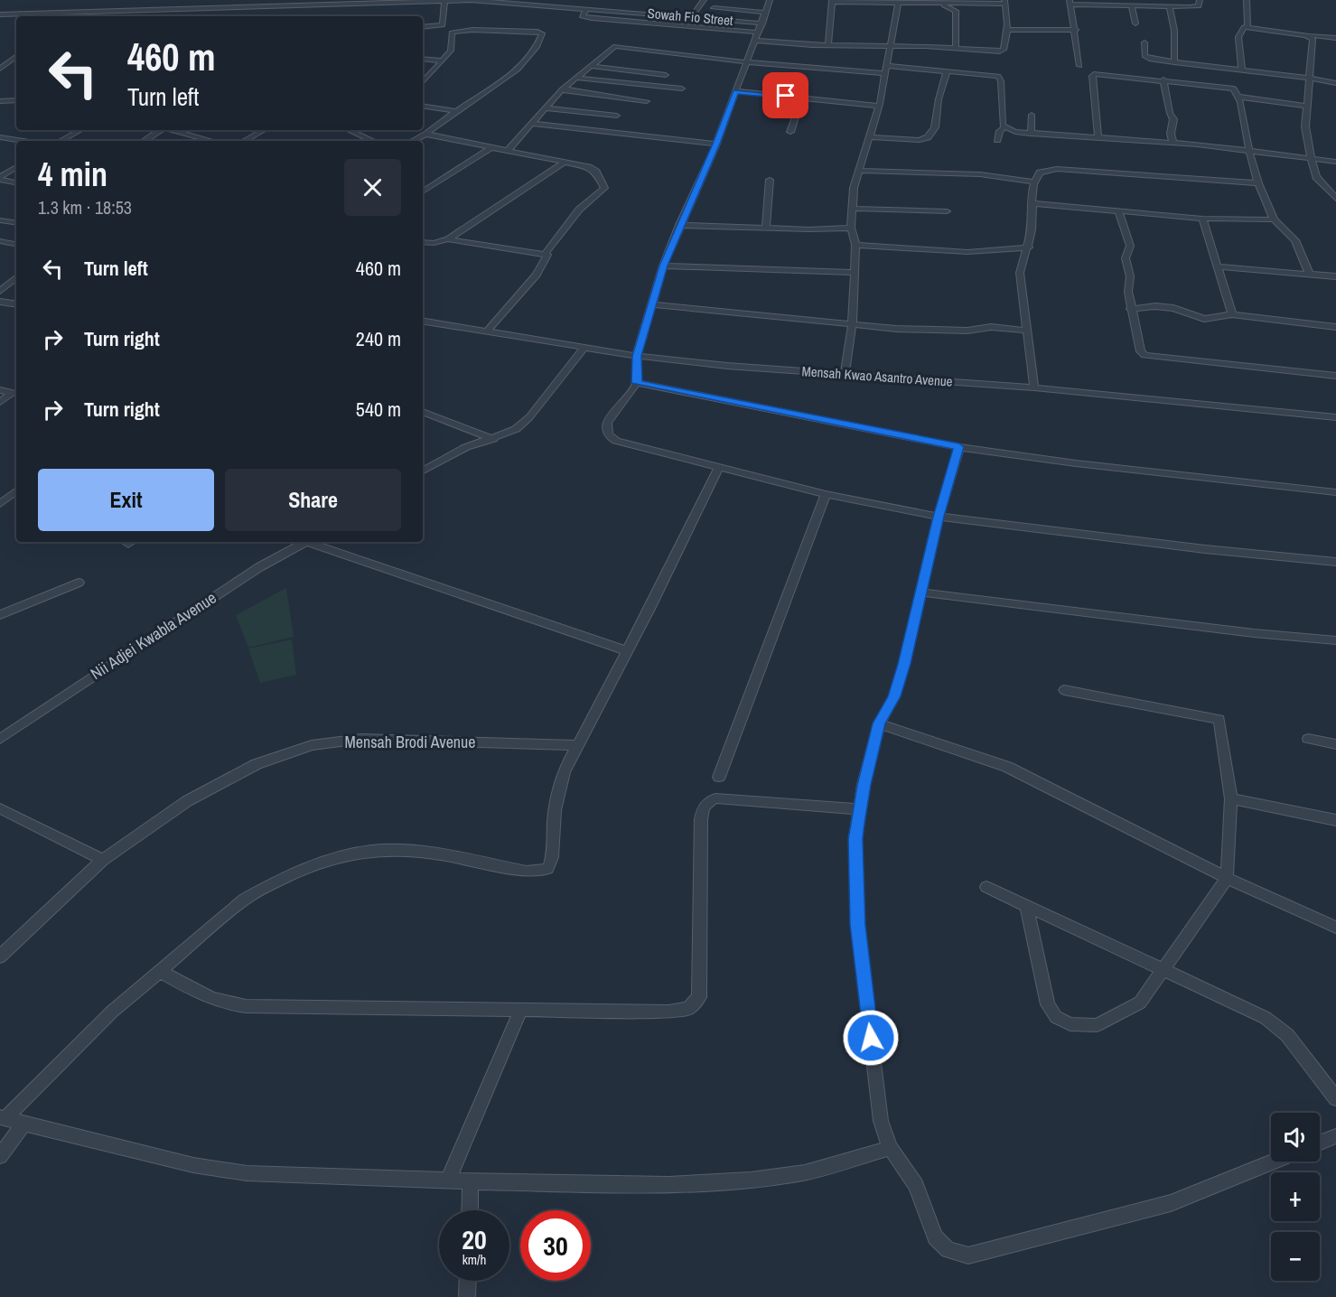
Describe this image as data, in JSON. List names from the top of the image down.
{
  "streets": {
    "street": [
      "Sowah Fio Street",
      "Mensah Kwao Asantro Avenue",
      "Nii Adjei Kwabla Avenue",
      "Mensah Brodi Avenue"
    ]
  },
  "page": {
    "turn": ["460 m", "Turn left"],
    "heading": ["4 min", "1.3 km · 18:53"],
    "list": [
      {
        "name": "Turn left",
        "value": "460 m"
      },
      {
        "name": "Turn right",
        "value": "240 m"
      },
      {
        "name": "Turn right",
        "value": "540 m"
      }
    ],
    "buttons": ["Exit", "Share"],
    "map_buttons": ["+", "−"],
    "speed": "20 km/h",
    "limit": "30"
  }
}
